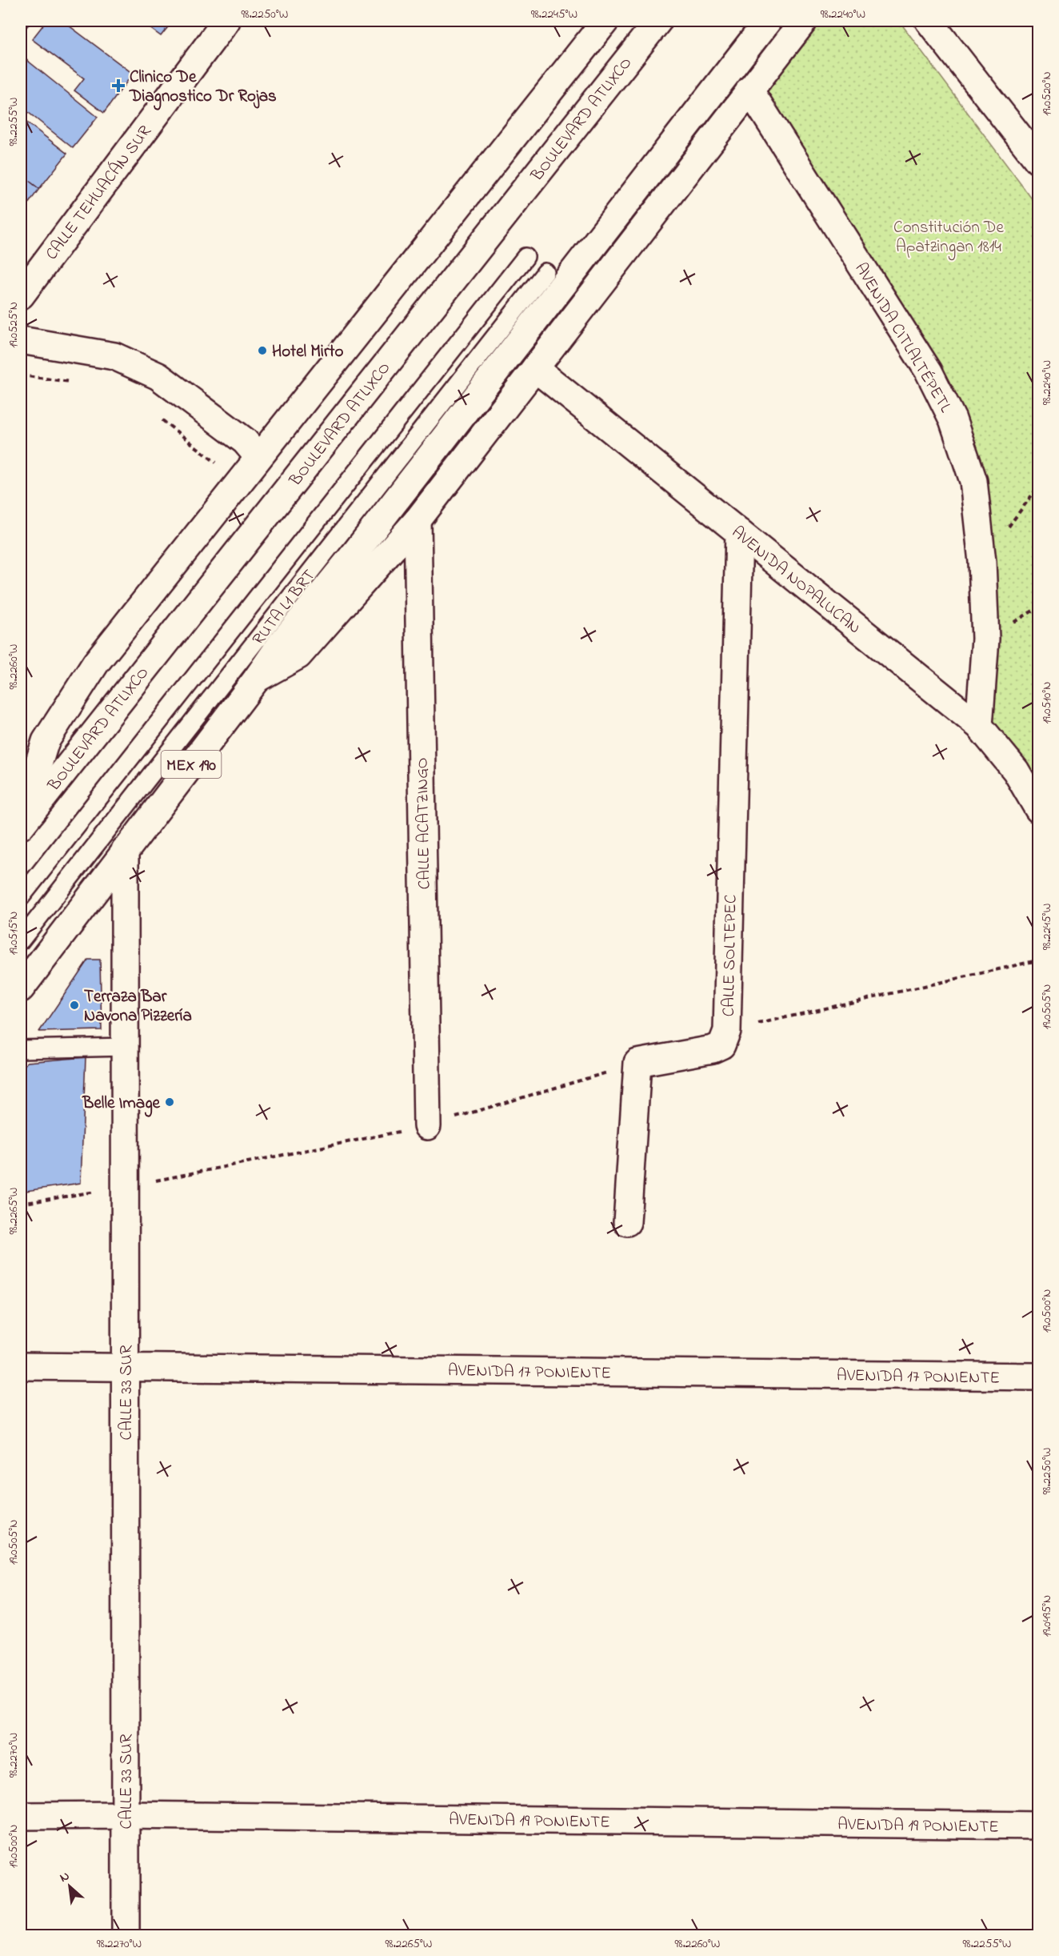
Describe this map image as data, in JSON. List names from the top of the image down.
{
  "streets": {
    "street": [
      "BOULEVARD ATLIXCO",
      "CALLE TEHUACÁN SUR",
      "AVENIDA CITLALTÉPETL",
      "AVENIDA NOPALUCAN",
      "MEX 190",
      "CALLE ACATZINGO",
      "CALLE SOLTEPEC",
      "AVENIDA 17 PONIENTE",
      "CALLE 33 SUR",
      "AVENIDA 19 PONIENTE"
    ],
    "lane": ["RUTA L1 BRT"]
  },
  "crossings": [
    ["AVENIDA CITLALTÉPETL", "AVENIDA NOPALUCAN"],
    ["AVENIDA CITLALTÉPETL", "MEX 190"],
    ["AVENIDA NOPALUCAN", "MEX 190"],
    ["AVENIDA NOPALUCAN", "CALLE SOLTEPEC"],
    ["MEX 190", "CALLE ACATZINGO"],
    ["MEX 190", "CALLE 33 SUR"],
    ["AVENIDA 17 PONIENTE", "CALLE 33 SUR"],
    ["CALLE 33 SUR", "AVENIDA 19 PONIENTE"]
  ],
  "parks": ["Constitución De Apatzingan 1814"],
  "places": {
    "health": ["Clinico De Diagnostico Dr Rojas"],
    "other": ["Hotel Mirto", "Terraza Bar Navona Pizzería", "Belle Image"]
  },
  "north": "top left",
  "coordinates": [
    "98.2250°W",
    "98.2245°W",
    "98.2240°W",
    "19.0520°N",
    "98.2255°W",
    "19.0525°N",
    "98.2260°W",
    "19.0510°N",
    "19.0515°N",
    "19.0505°N",
    "98.2265°W",
    "19.0500°N",
    "19.0495°N",
    "98.2270°W"
  ]
}
